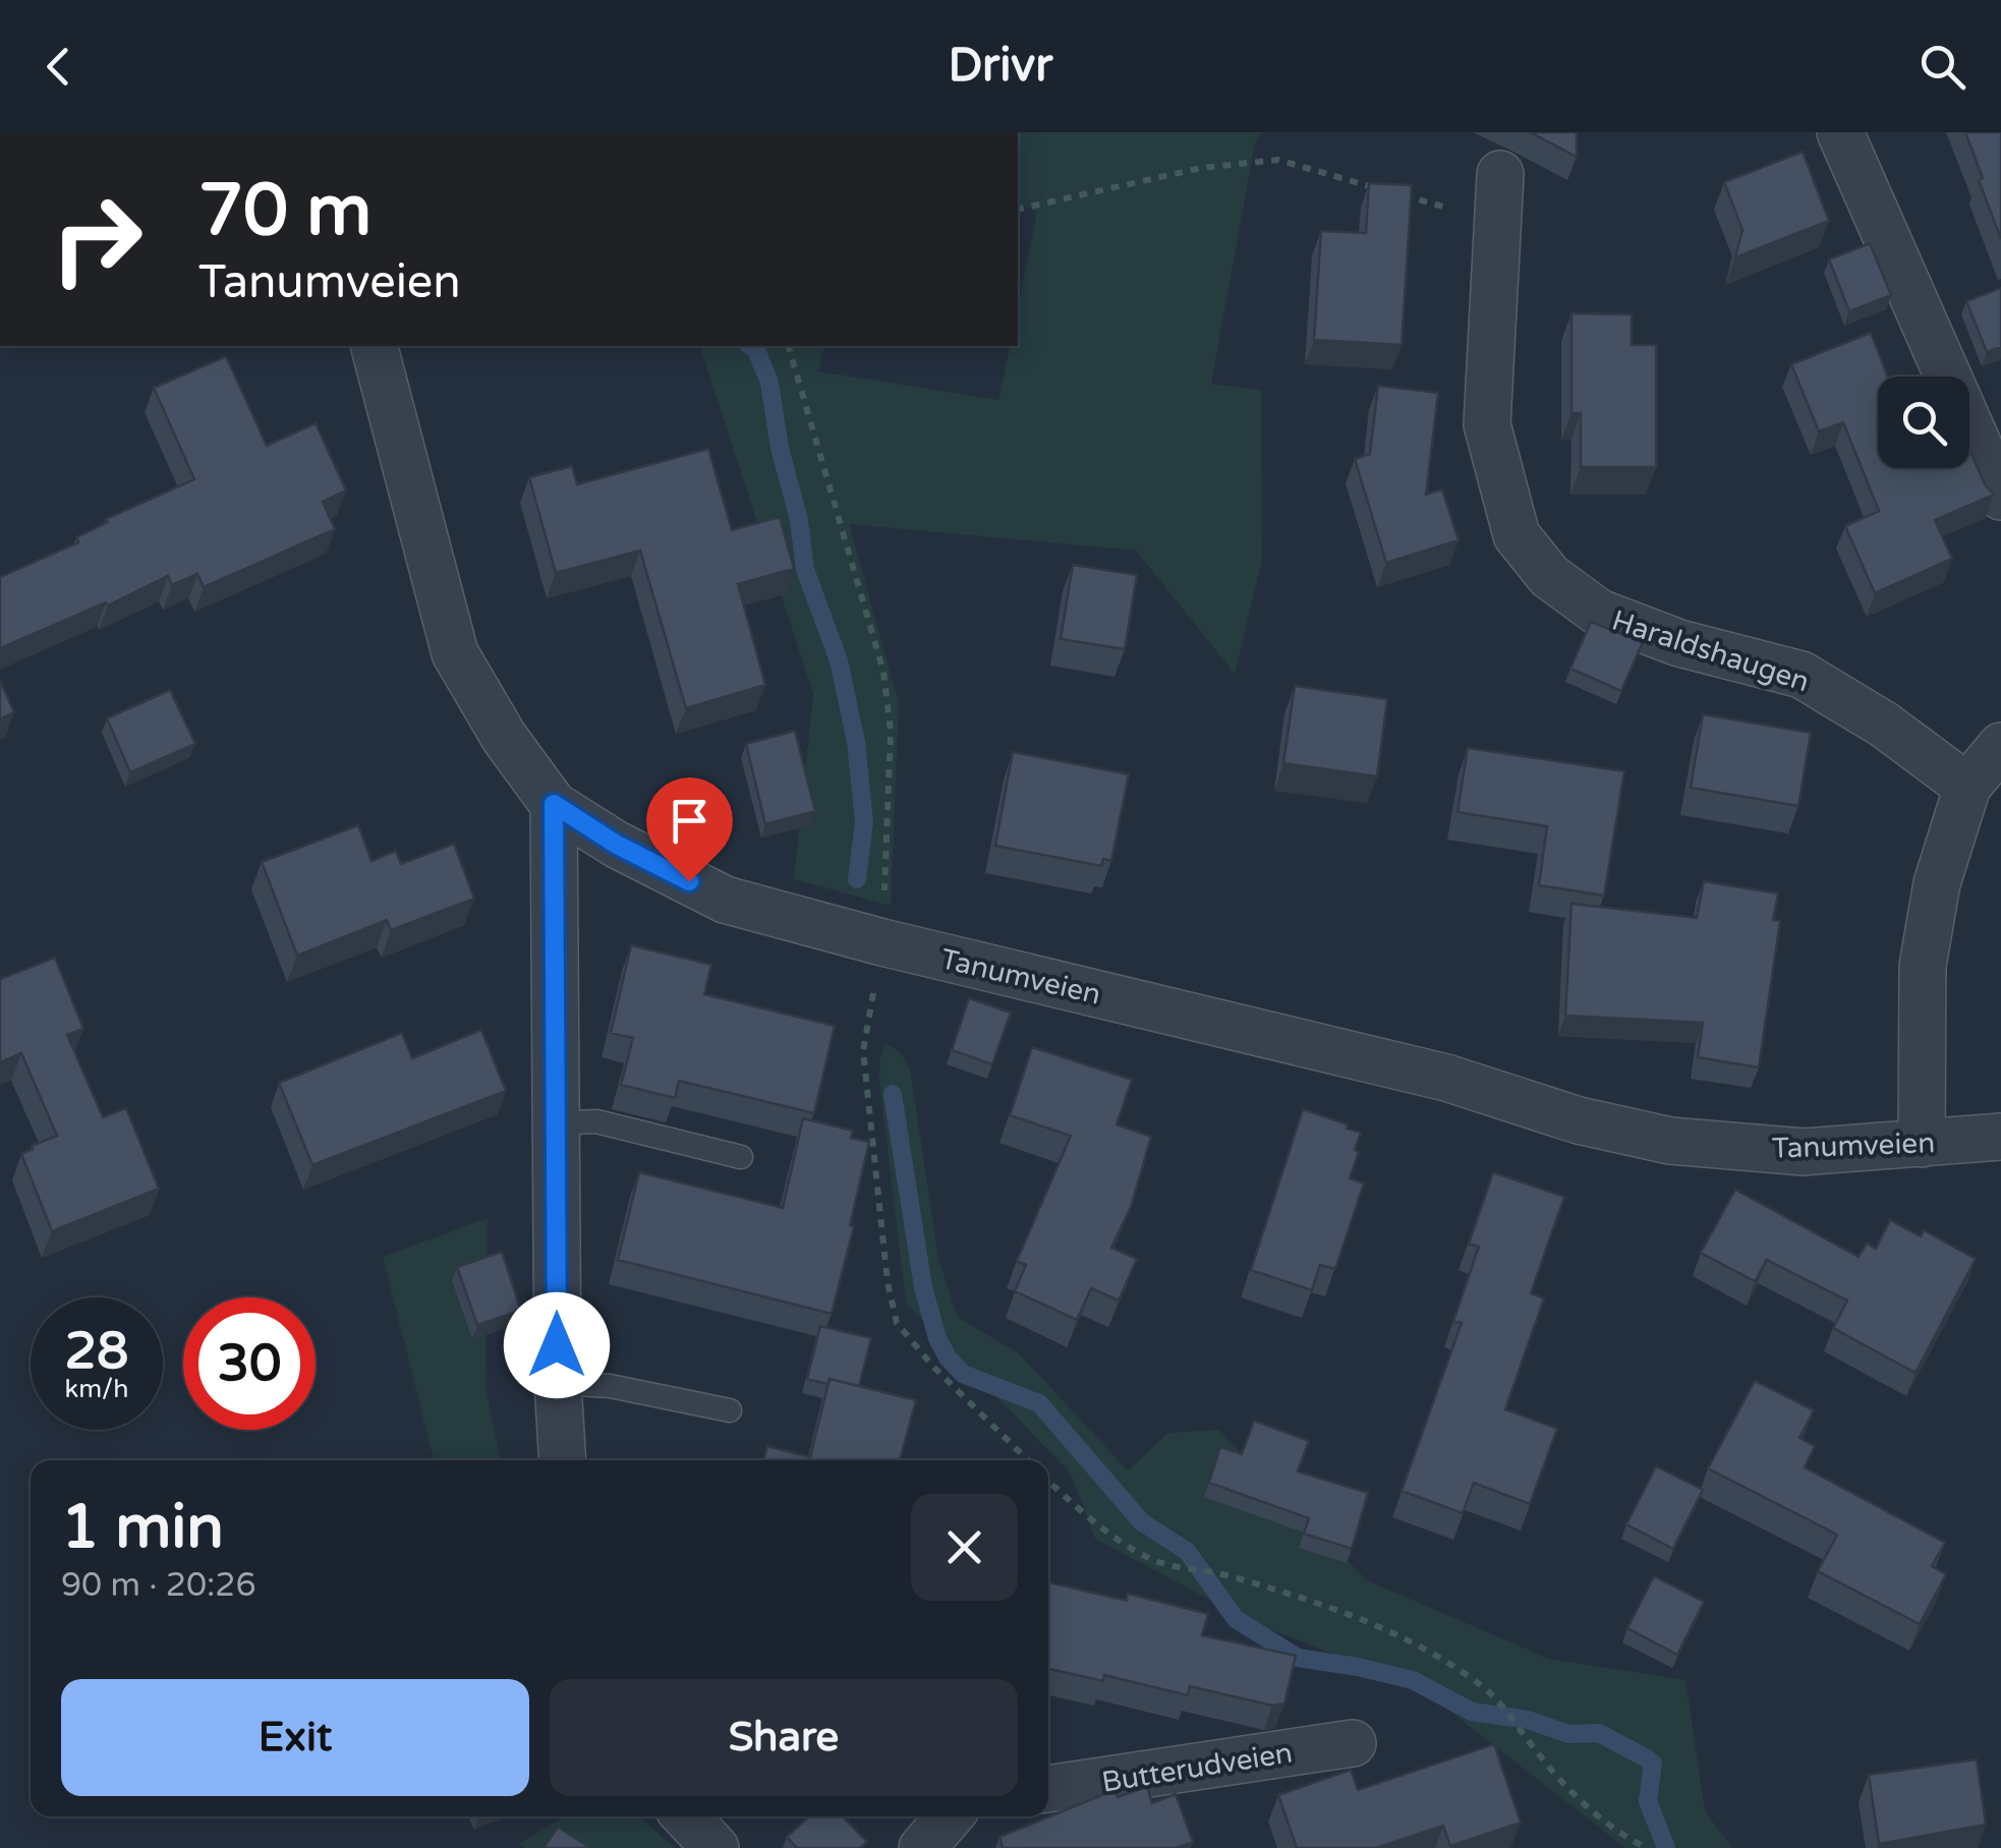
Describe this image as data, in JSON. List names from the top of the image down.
{
  "streets": {
    "street": ["Haraldshaugen", "Tanumveien", "Butterudveien"]
  },
  "page": {
    "header": "Drivr",
    "turn": ["70 m", "Tanumveien"],
    "speed": "28 km/h",
    "limit": "30",
    "heading": ["1 min", "90 m · 20:26"],
    "buttons": ["Exit", "Share"]
  }
}
